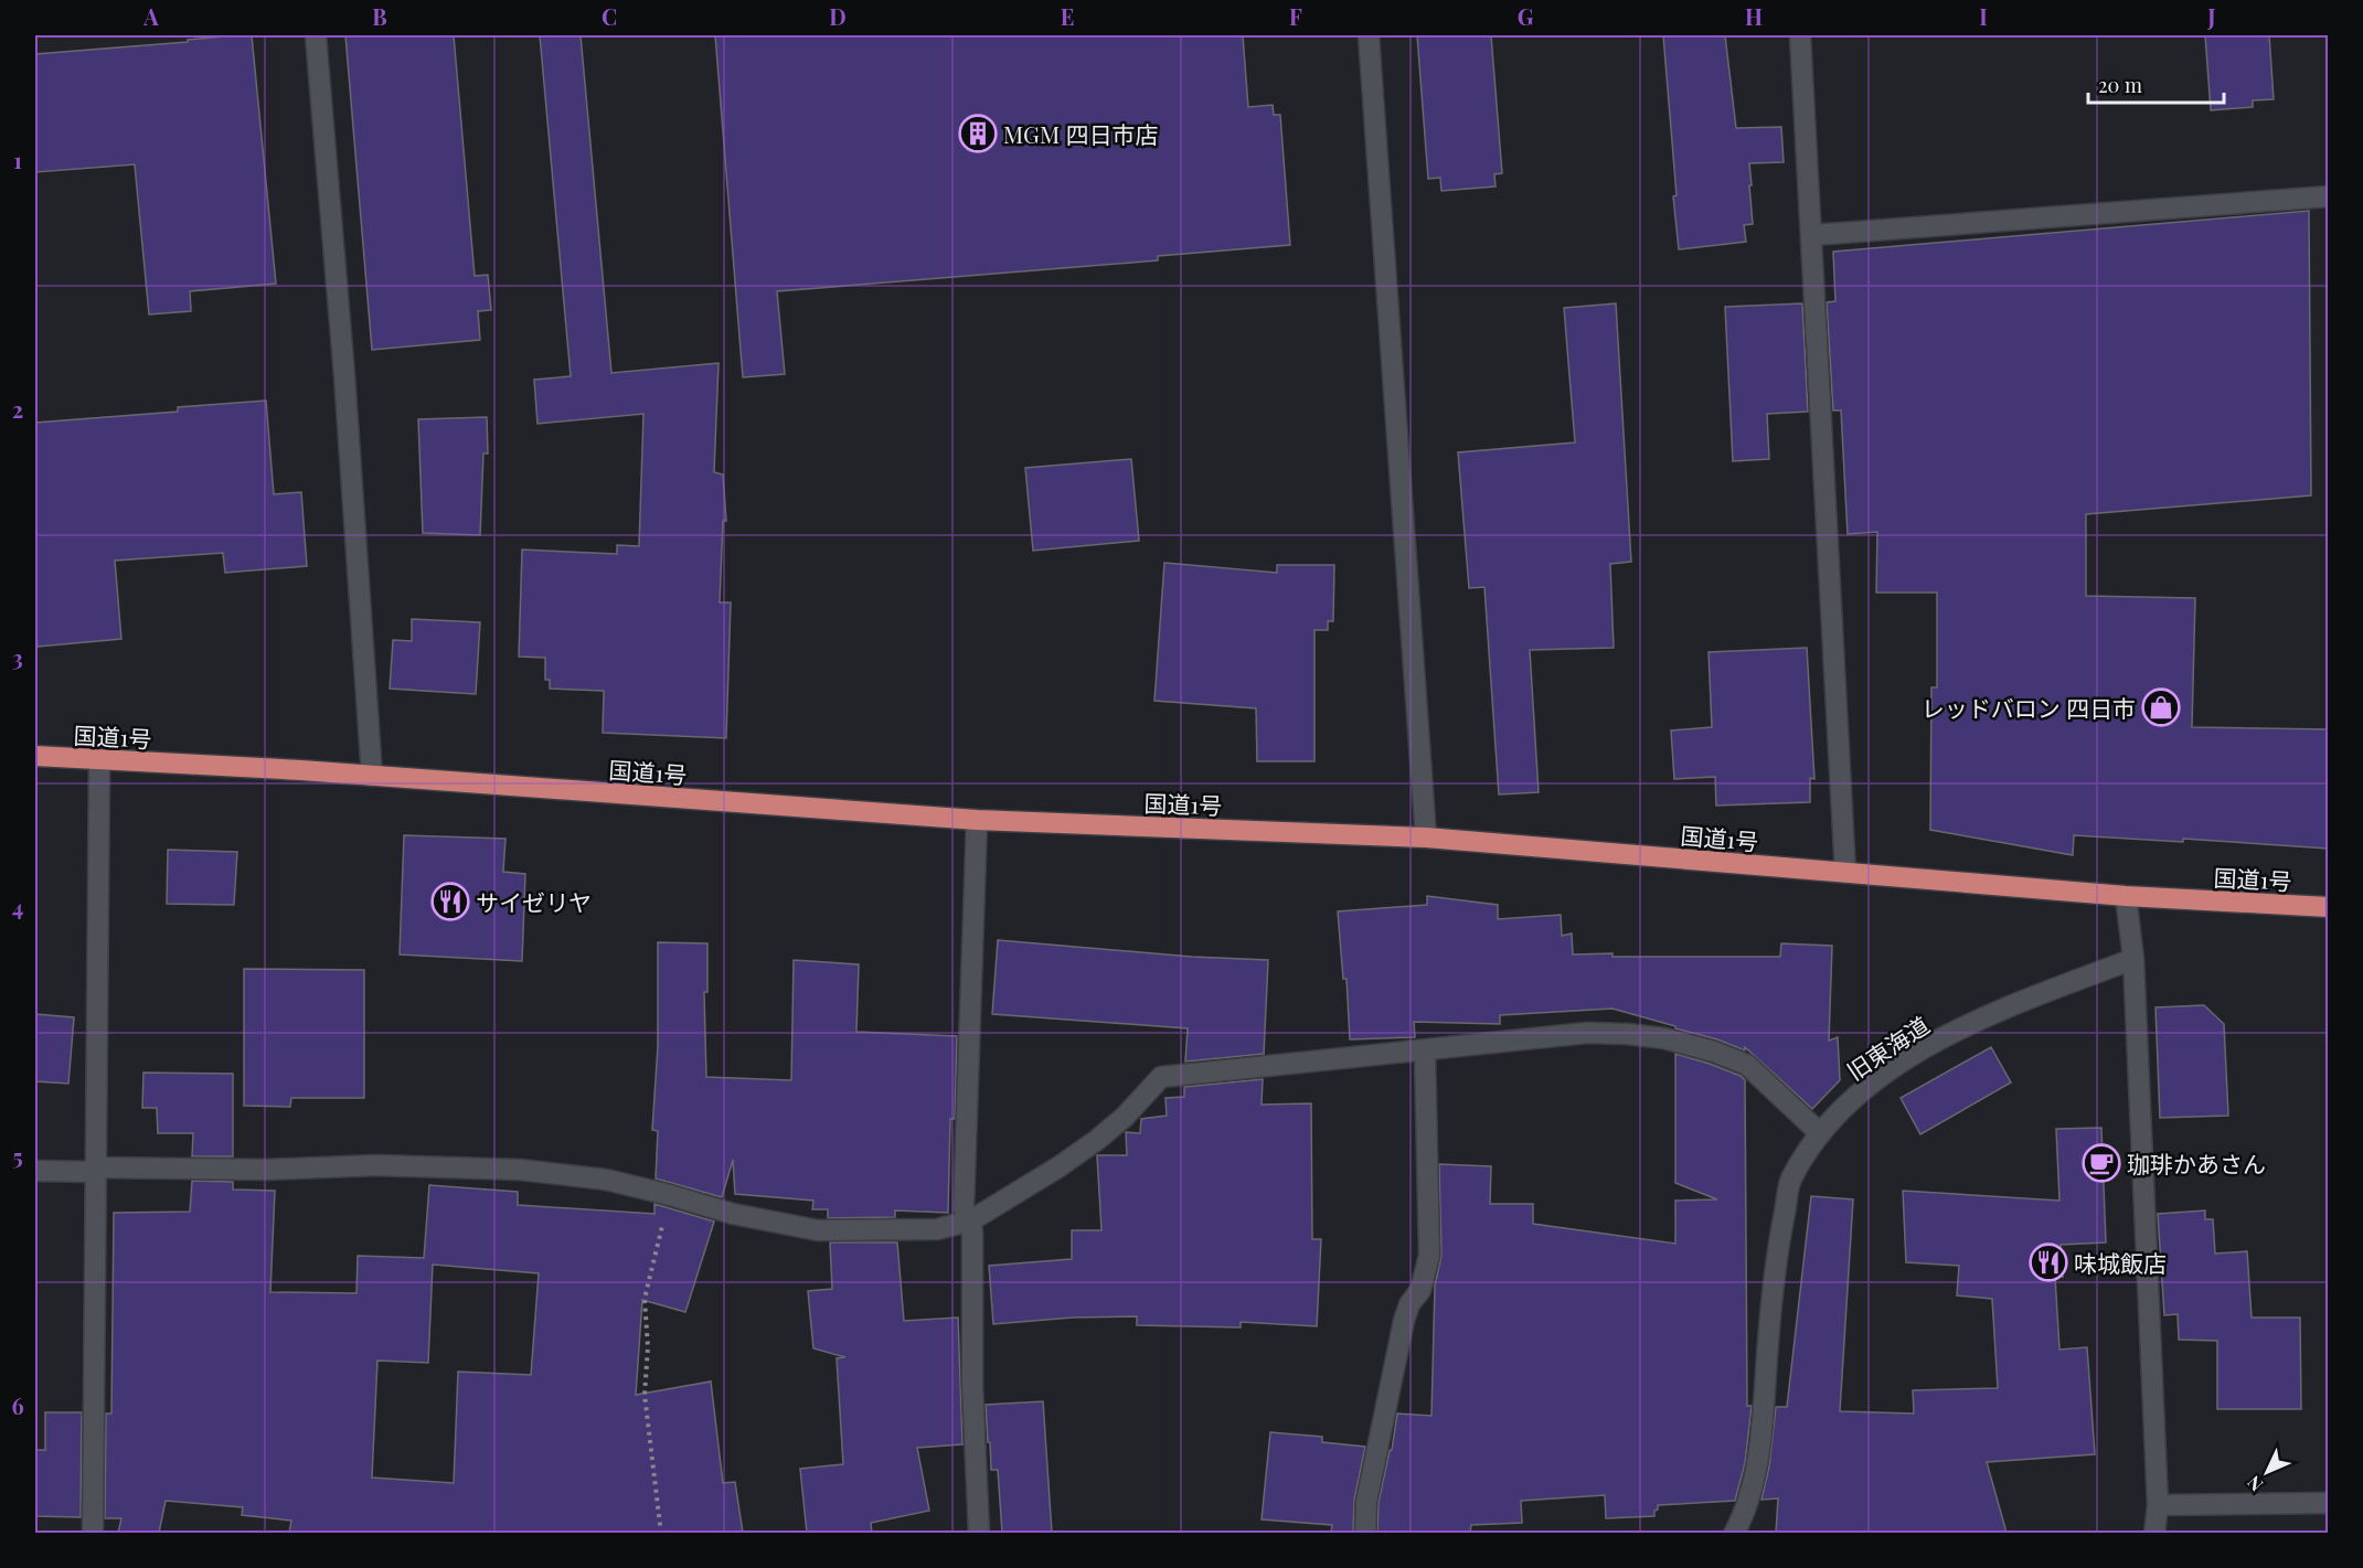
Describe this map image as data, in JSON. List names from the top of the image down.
{
  "streets": {
    "highway": ["国道1号"],
    "street": ["旧東海道"]
  },
  "places": {
    "building": ["MGM 四日市店"],
    "shop": ["レッドバロン 四日市"],
    "restaurant": ["サイゼリヤ", "味城飯店"],
    "cafe": ["珈琲かあさん"]
  },
  "scale_bar": "20 m",
  "north": "bottom left",
  "grid": {
    "columns": [
      "A",
      "B",
      "C",
      "D",
      "E",
      "F",
      "G",
      "H",
      "I",
      "J"
    ],
    "rows": [
      "1",
      "2",
      "3",
      "4",
      "5",
      "6"
    ]
  }
}
